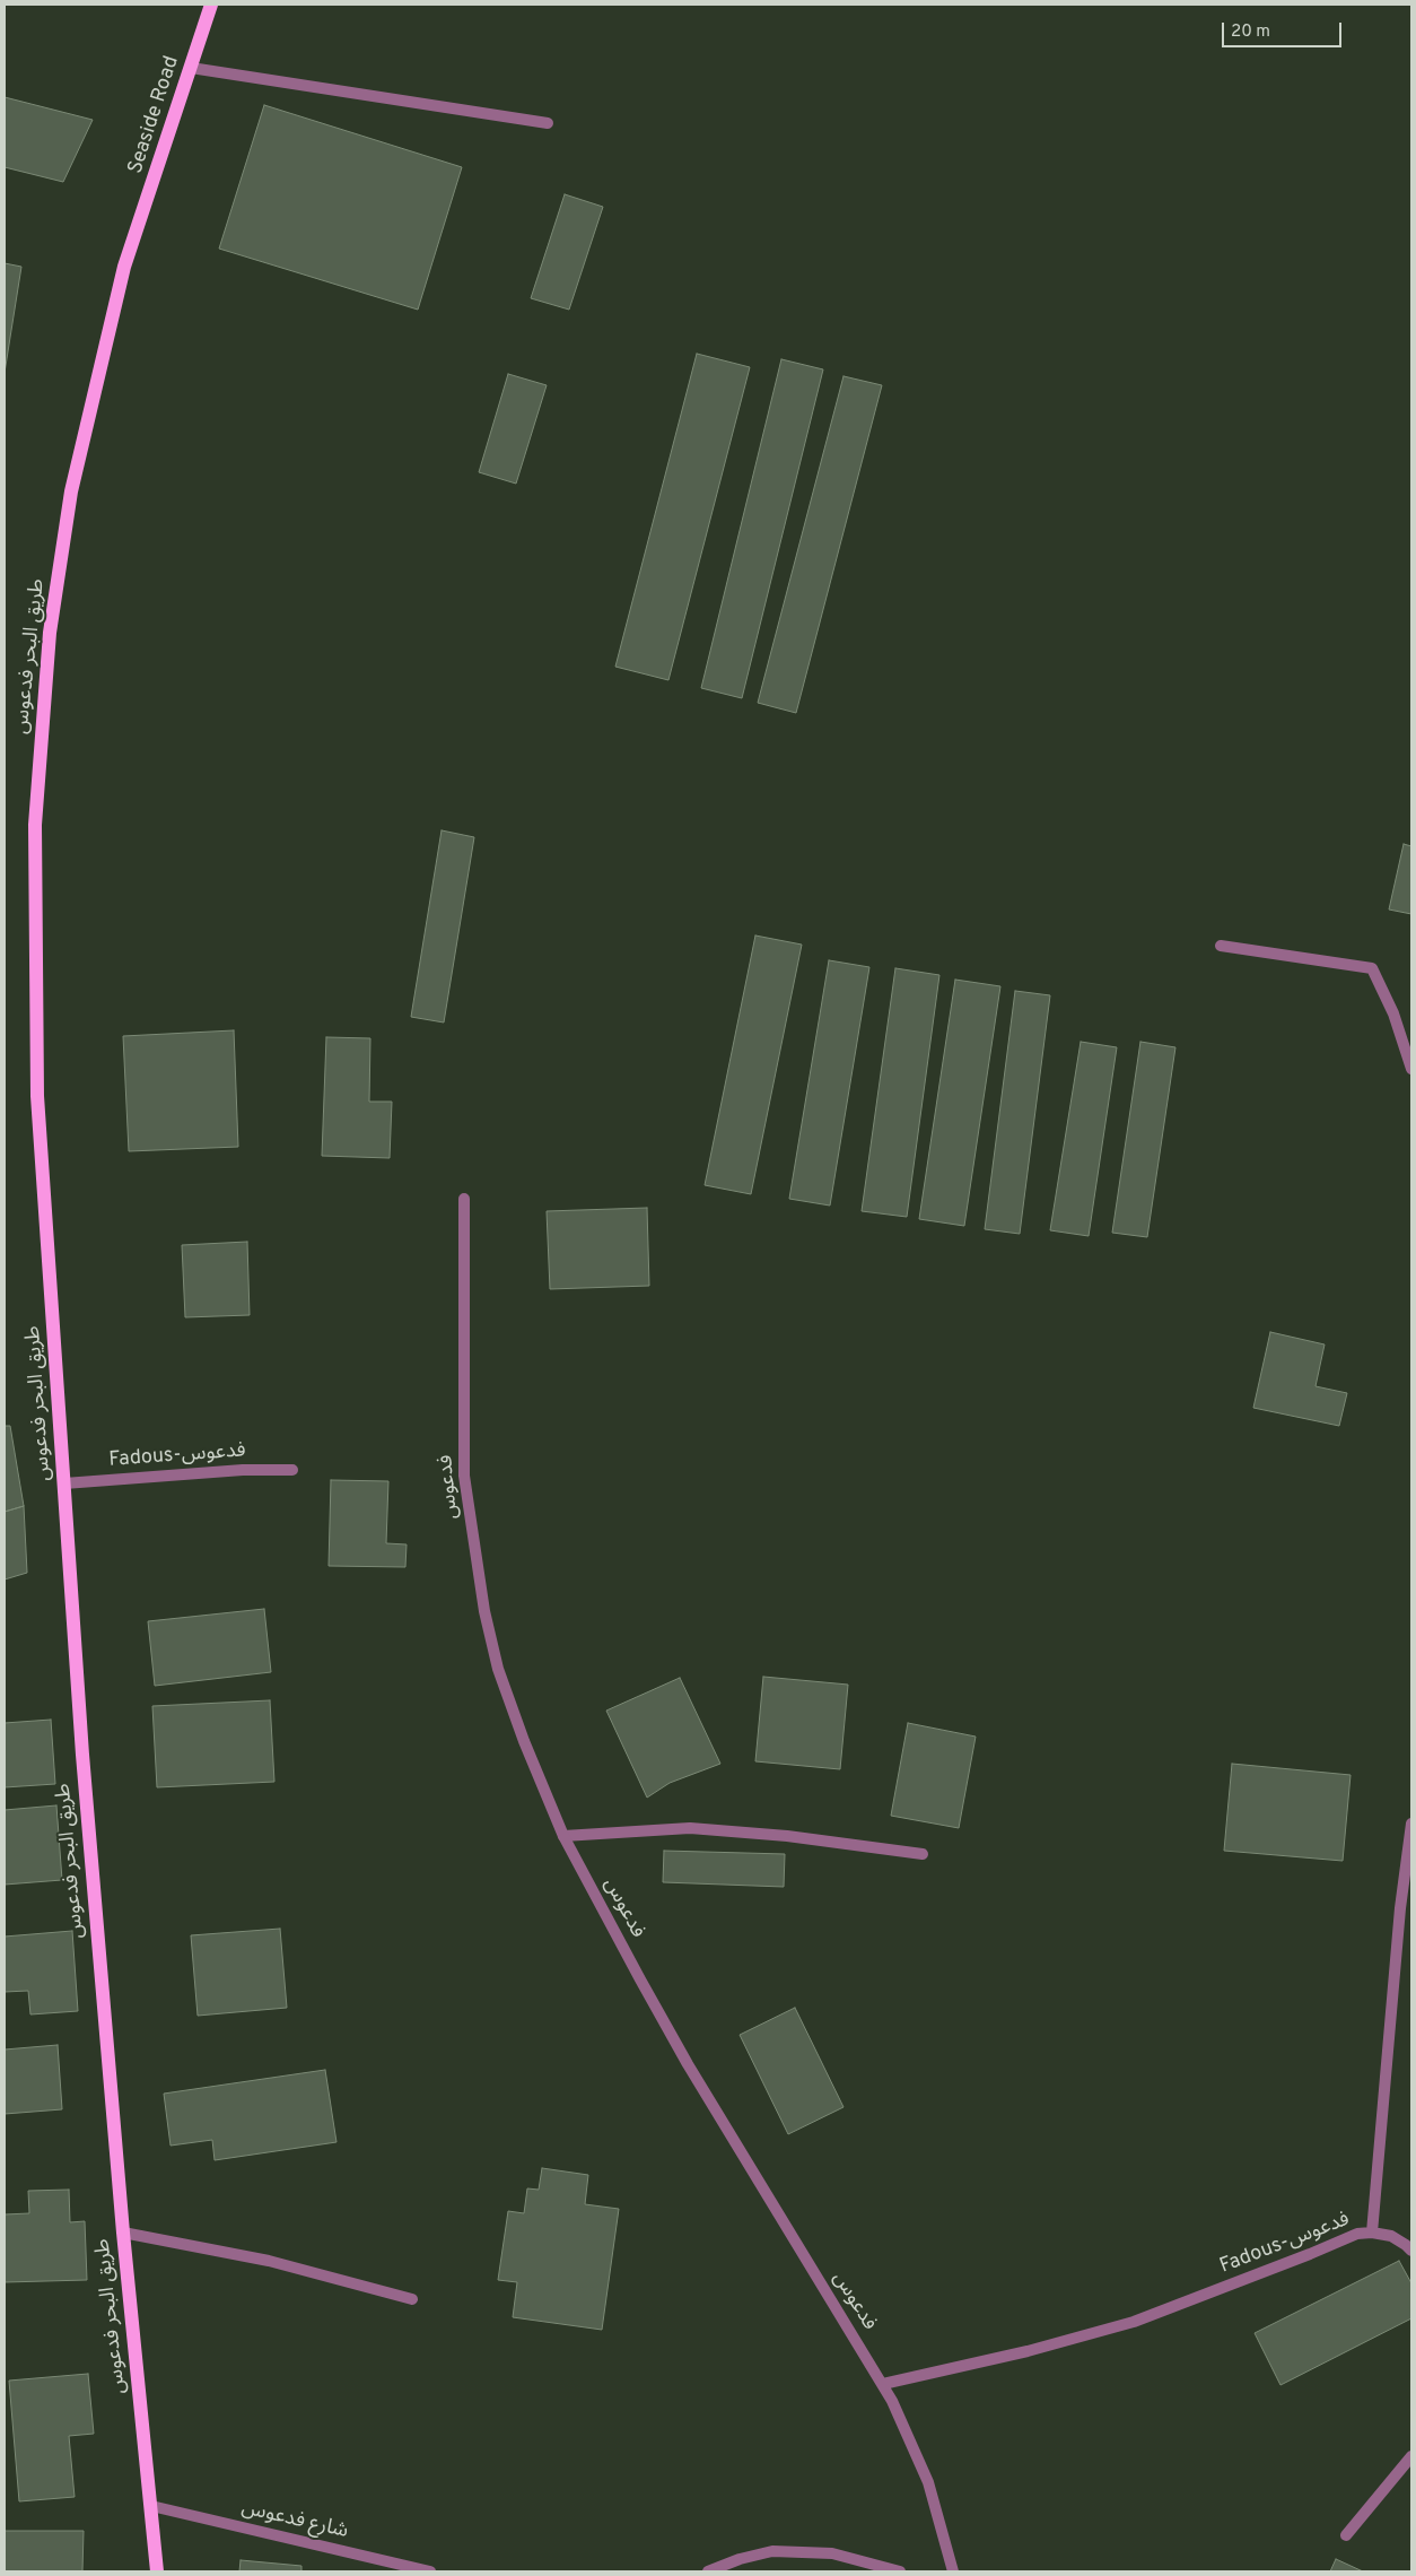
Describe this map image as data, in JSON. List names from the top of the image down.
{
  "streets": {
    "main road": ["Seaside Road", "طريق البحر فدعوس"],
    "street": ["Fadous-فدعوس", "فدعوس", "شارع فدعوس"]
  },
  "crossings": [
    ["Seaside Road", "طريق البحر فدعوس"],
    ["طريق البحر فدعوس", "Fadous-فدعوس"],
    ["طريق البحر فدعوس", "شارع فدعوس"],
    ["Fadous-فدعوس", "فدعوس"]
  ],
  "scale_bar": "20 m"
}
